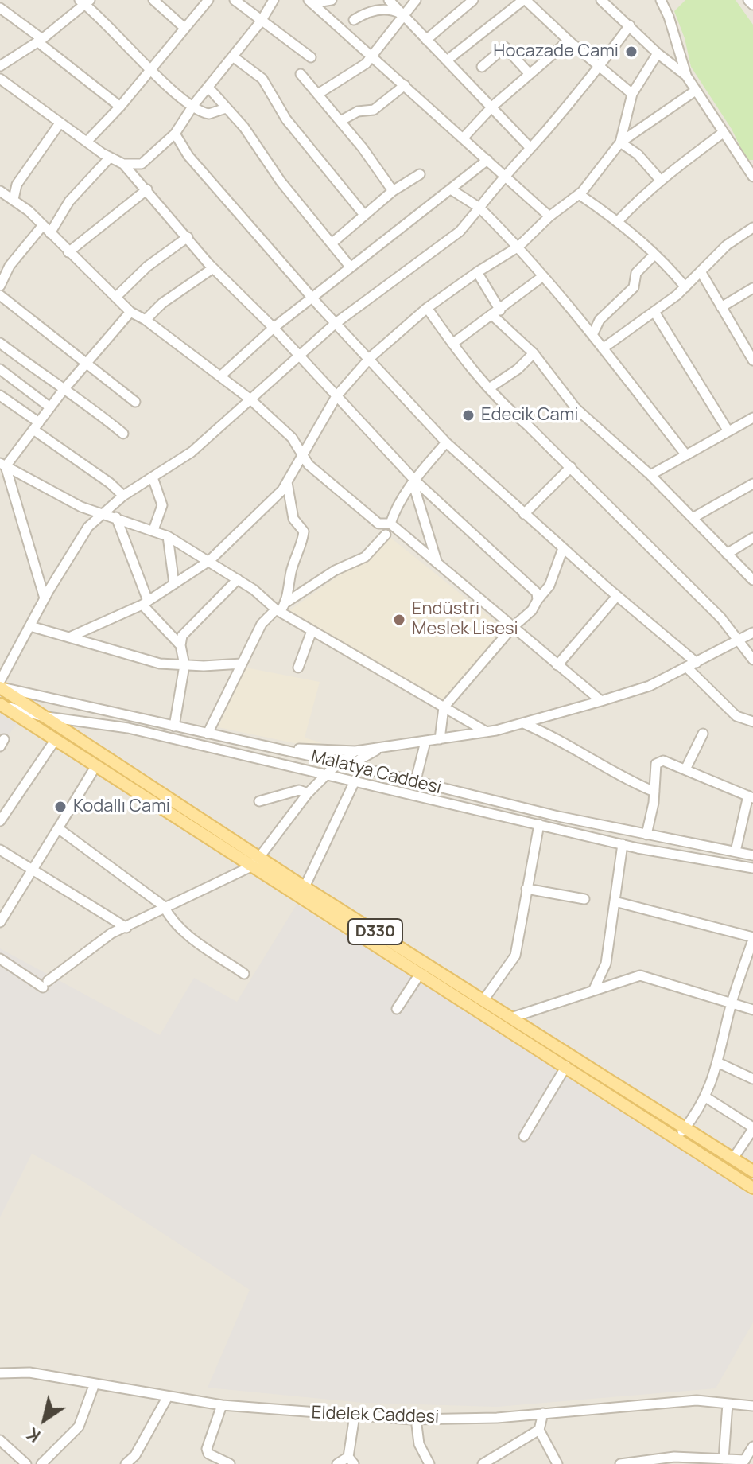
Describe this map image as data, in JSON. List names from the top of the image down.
{
  "streets": {
    "main road": ["D330"],
    "street": ["Malatya Caddesi", "Eldelek Caddesi"]
  },
  "crossings": [
    ["Malatya Caddesi", "D330"]
  ],
  "places": [
    "Hocazade Cami",
    "Edecik Cami",
    "Endüstri Meslek Lisesi",
    "Kodallı Cami"
  ],
  "north": "bottom left"
}
